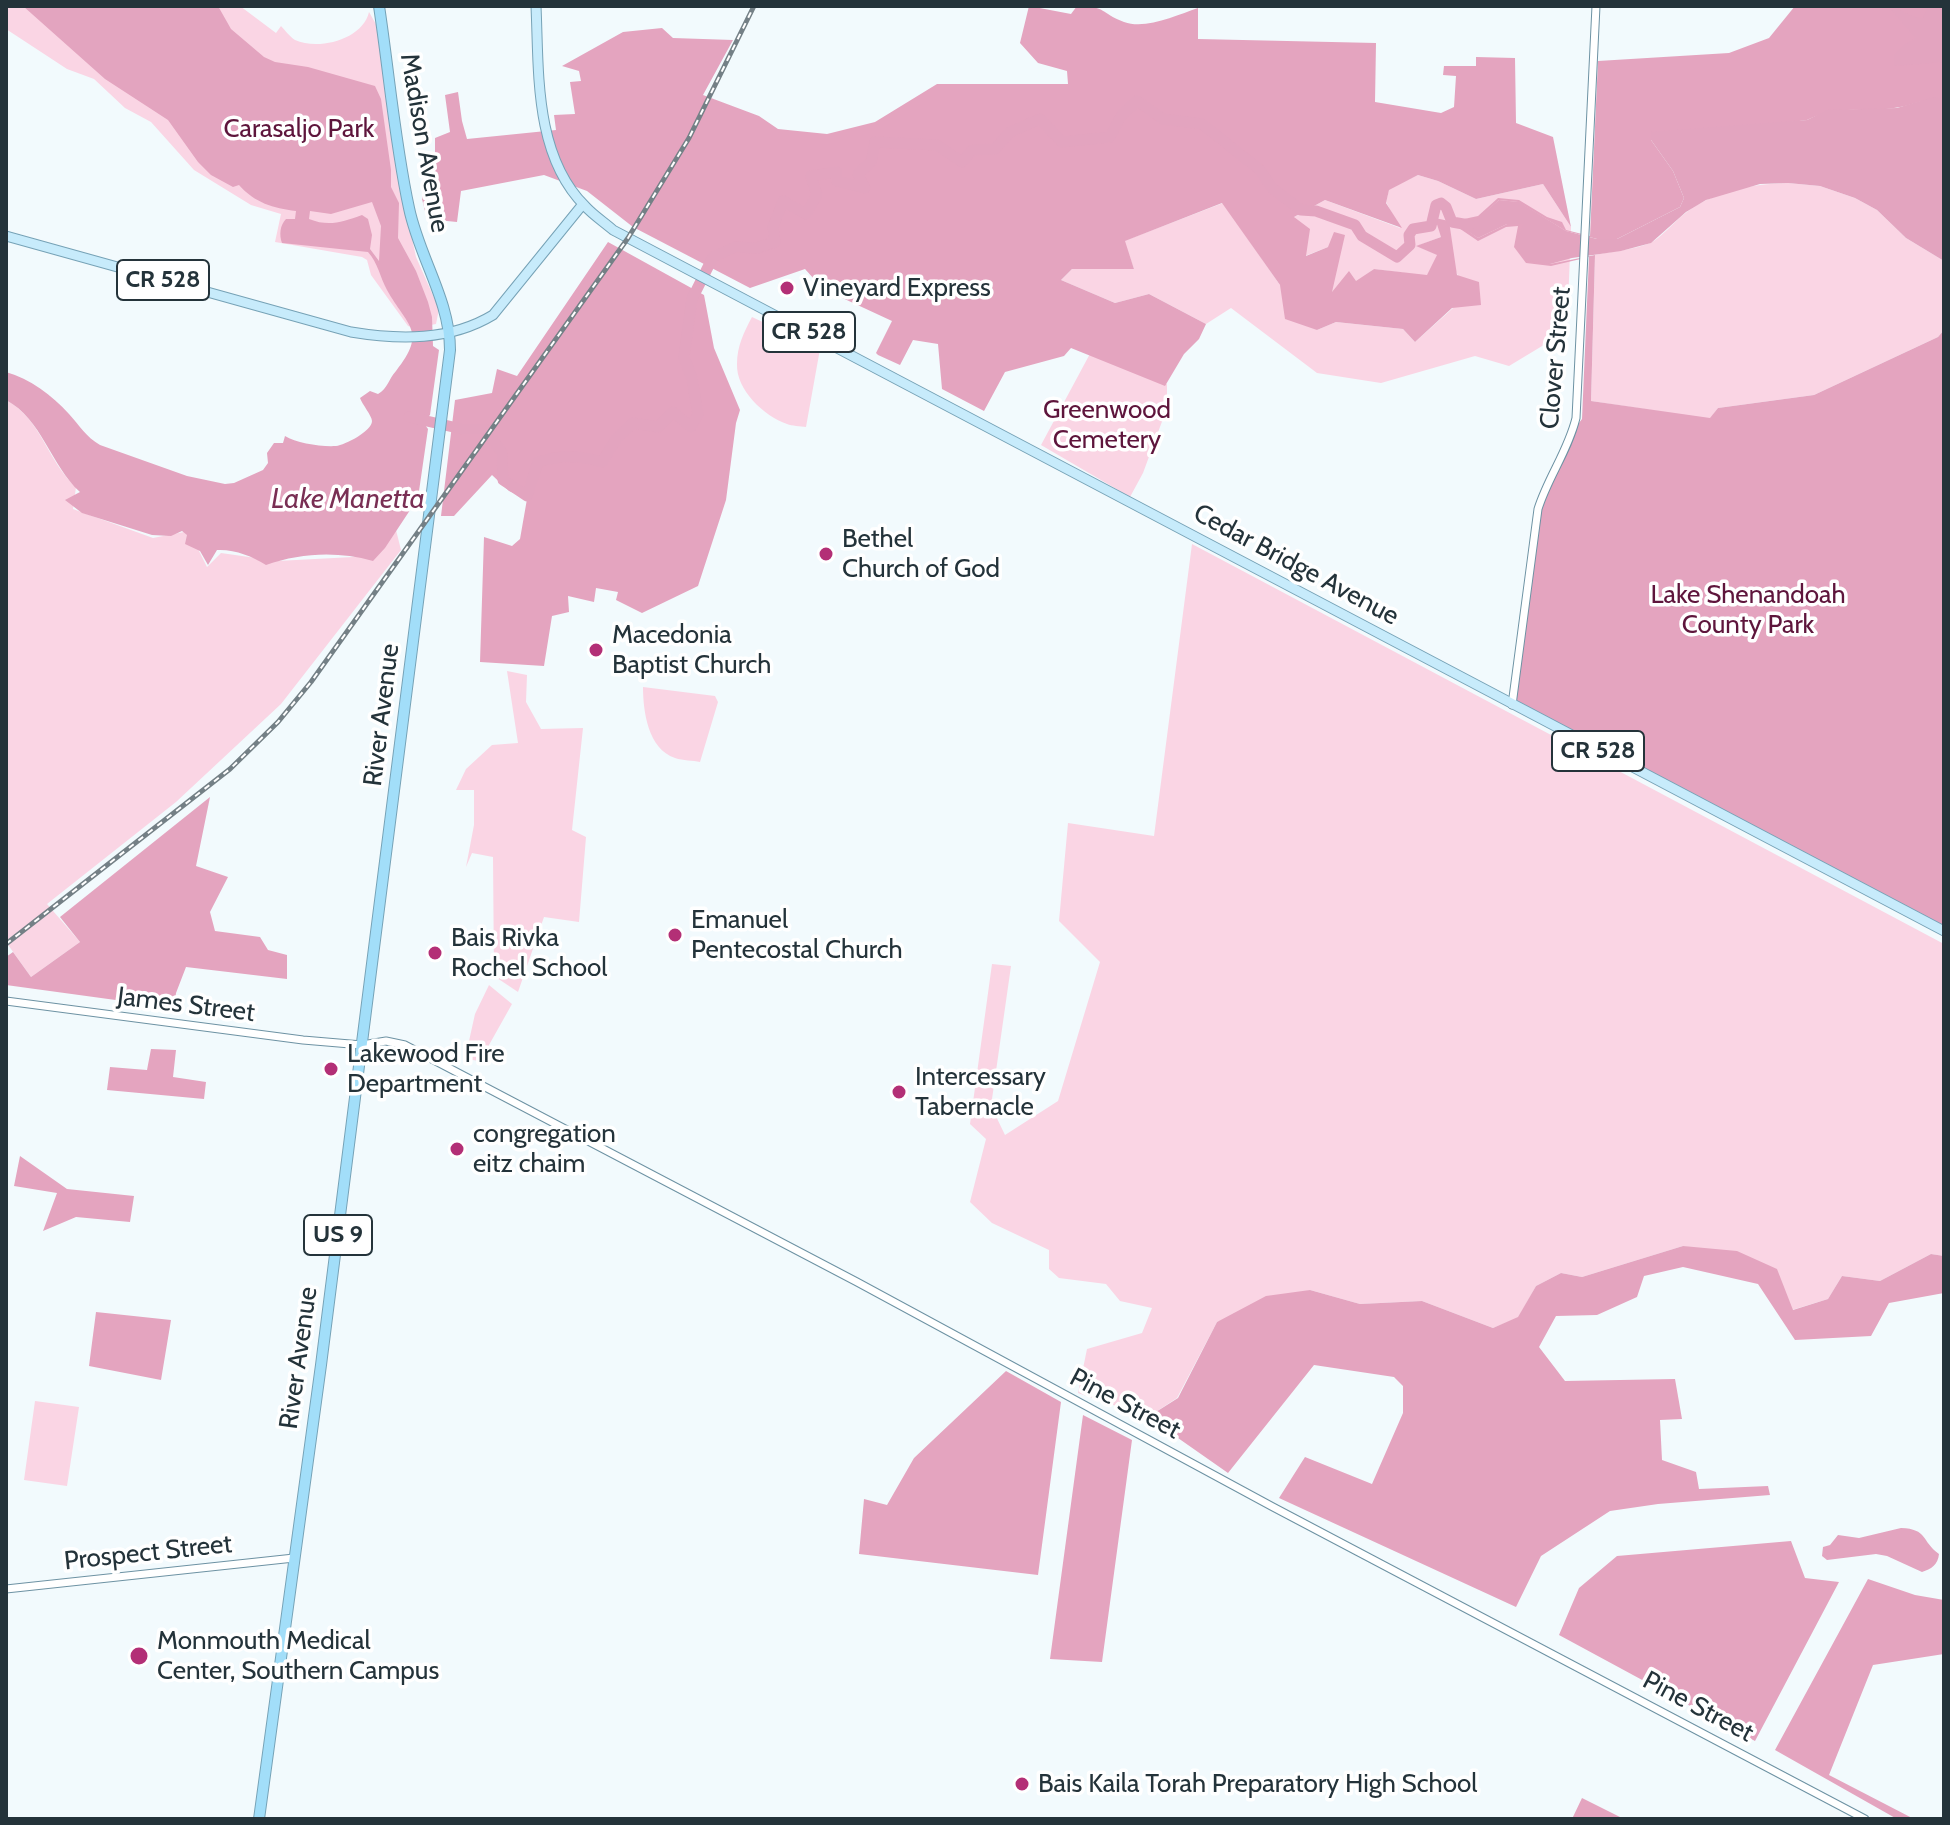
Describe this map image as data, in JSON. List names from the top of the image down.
{
  "streets": {
    "highway": ["Madison Avenue", "River Avenue", "US 9"],
    "main road": ["CR 528", "Cedar Bridge Avenue"],
    "street": [
      "Clover Street",
      "James Street",
      "Pine Street",
      "Prospect Street"
    ]
  },
  "crossings": [
    ["Madison Avenue", "CR 528"],
    ["Madison Avenue", "River Avenue"],
    ["CR 528", "Cedar Bridge Avenue"],
    ["Clover Street", "Cedar Bridge Avenue"],
    ["River Avenue", "James Street"],
    ["River Avenue", "Pine Street"],
    ["River Avenue", "Prospect Street"],
    ["James Street", "Pine Street"]
  ],
  "water": ["Lake Manetta"],
  "parks": ["Carasaljo Park", "Greenwood Cemetery", "Lake Shenandoah County Park"],
  "places": [
    "Vineyard Express",
    "Bethel Church of God",
    "Macedonia Baptist Church",
    "Emanuel Pentecostal Church",
    "Bais Rivka Rochel School",
    "Lakewood Fire Department",
    "Intercessary Tabernacle",
    "congregation eitz chaim",
    "Monmouth Medical Center, Southern Campus",
    "Bais Kaila Torah Preparatory High School"
  ]
}
